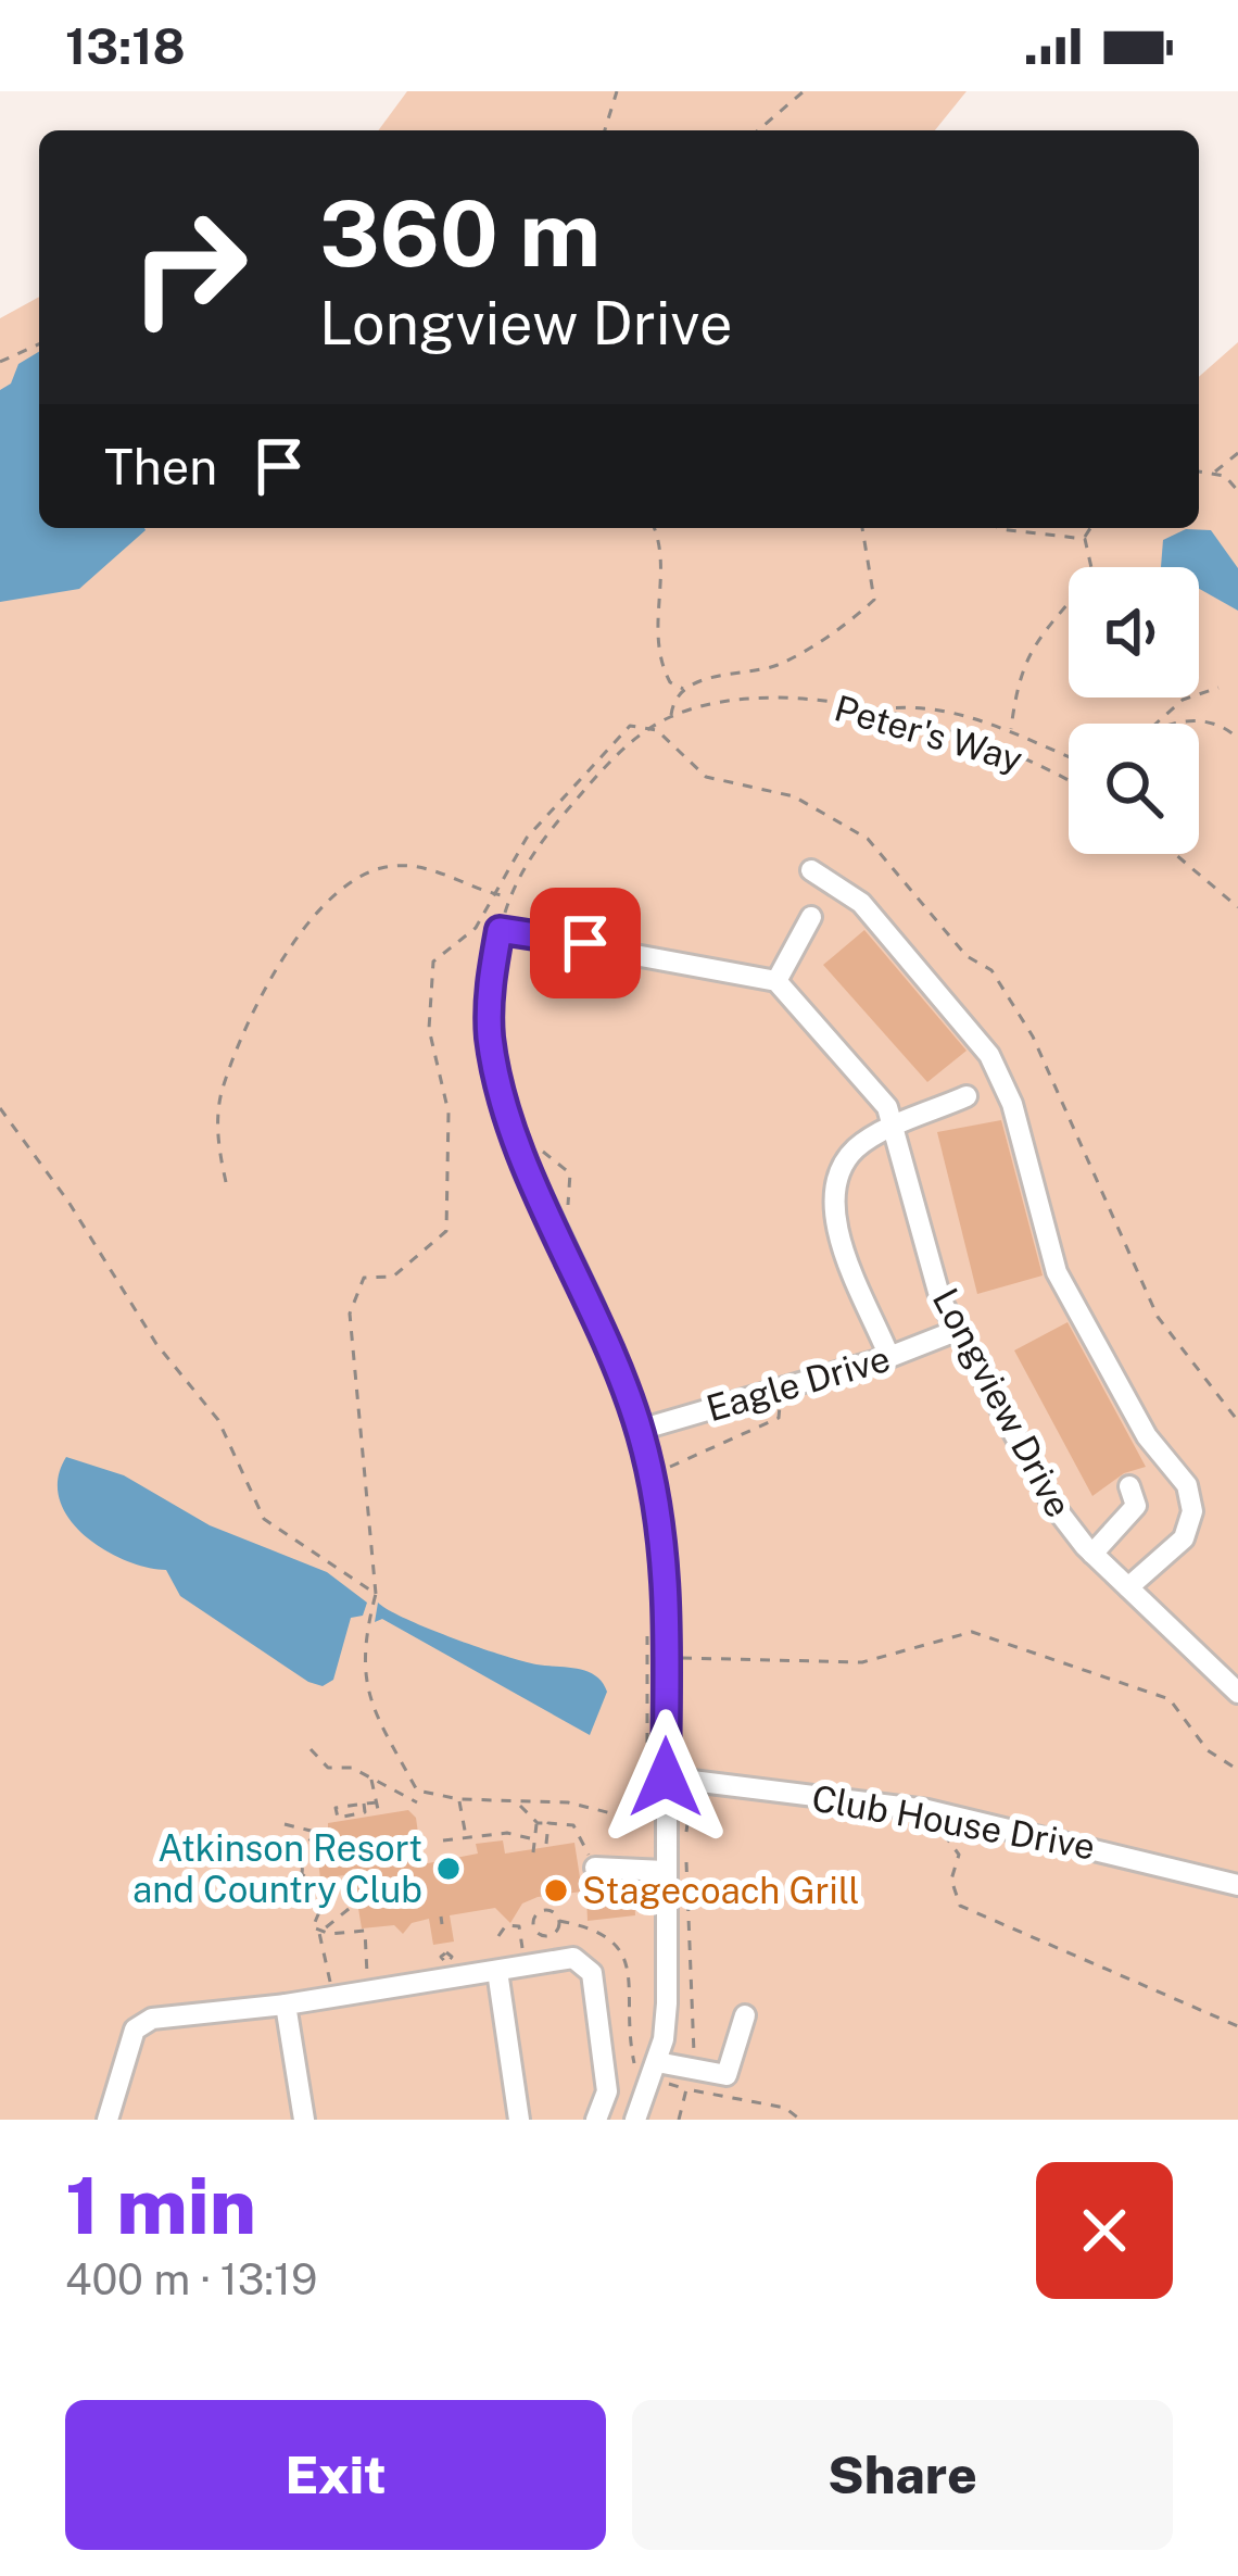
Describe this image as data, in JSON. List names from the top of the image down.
{
  "streets": {
    "street": ["Eagle Drive", "Longview Drive", "Club House Drive"],
    "path": ["Peter's Way"]
  },
  "crossings": [
    ["Eagle Drive", "Longview Drive"]
  ],
  "places": ["Atkinson Resort and Country Club", "Stagecoach Grill"],
  "page": {
    "status": "13:18",
    "turn": ["360 m", "Longview Drive"],
    "then": "Then",
    "heading": ["1 min", "400 m · 13:19"],
    "buttons": ["Exit", "Share"]
  }
}
